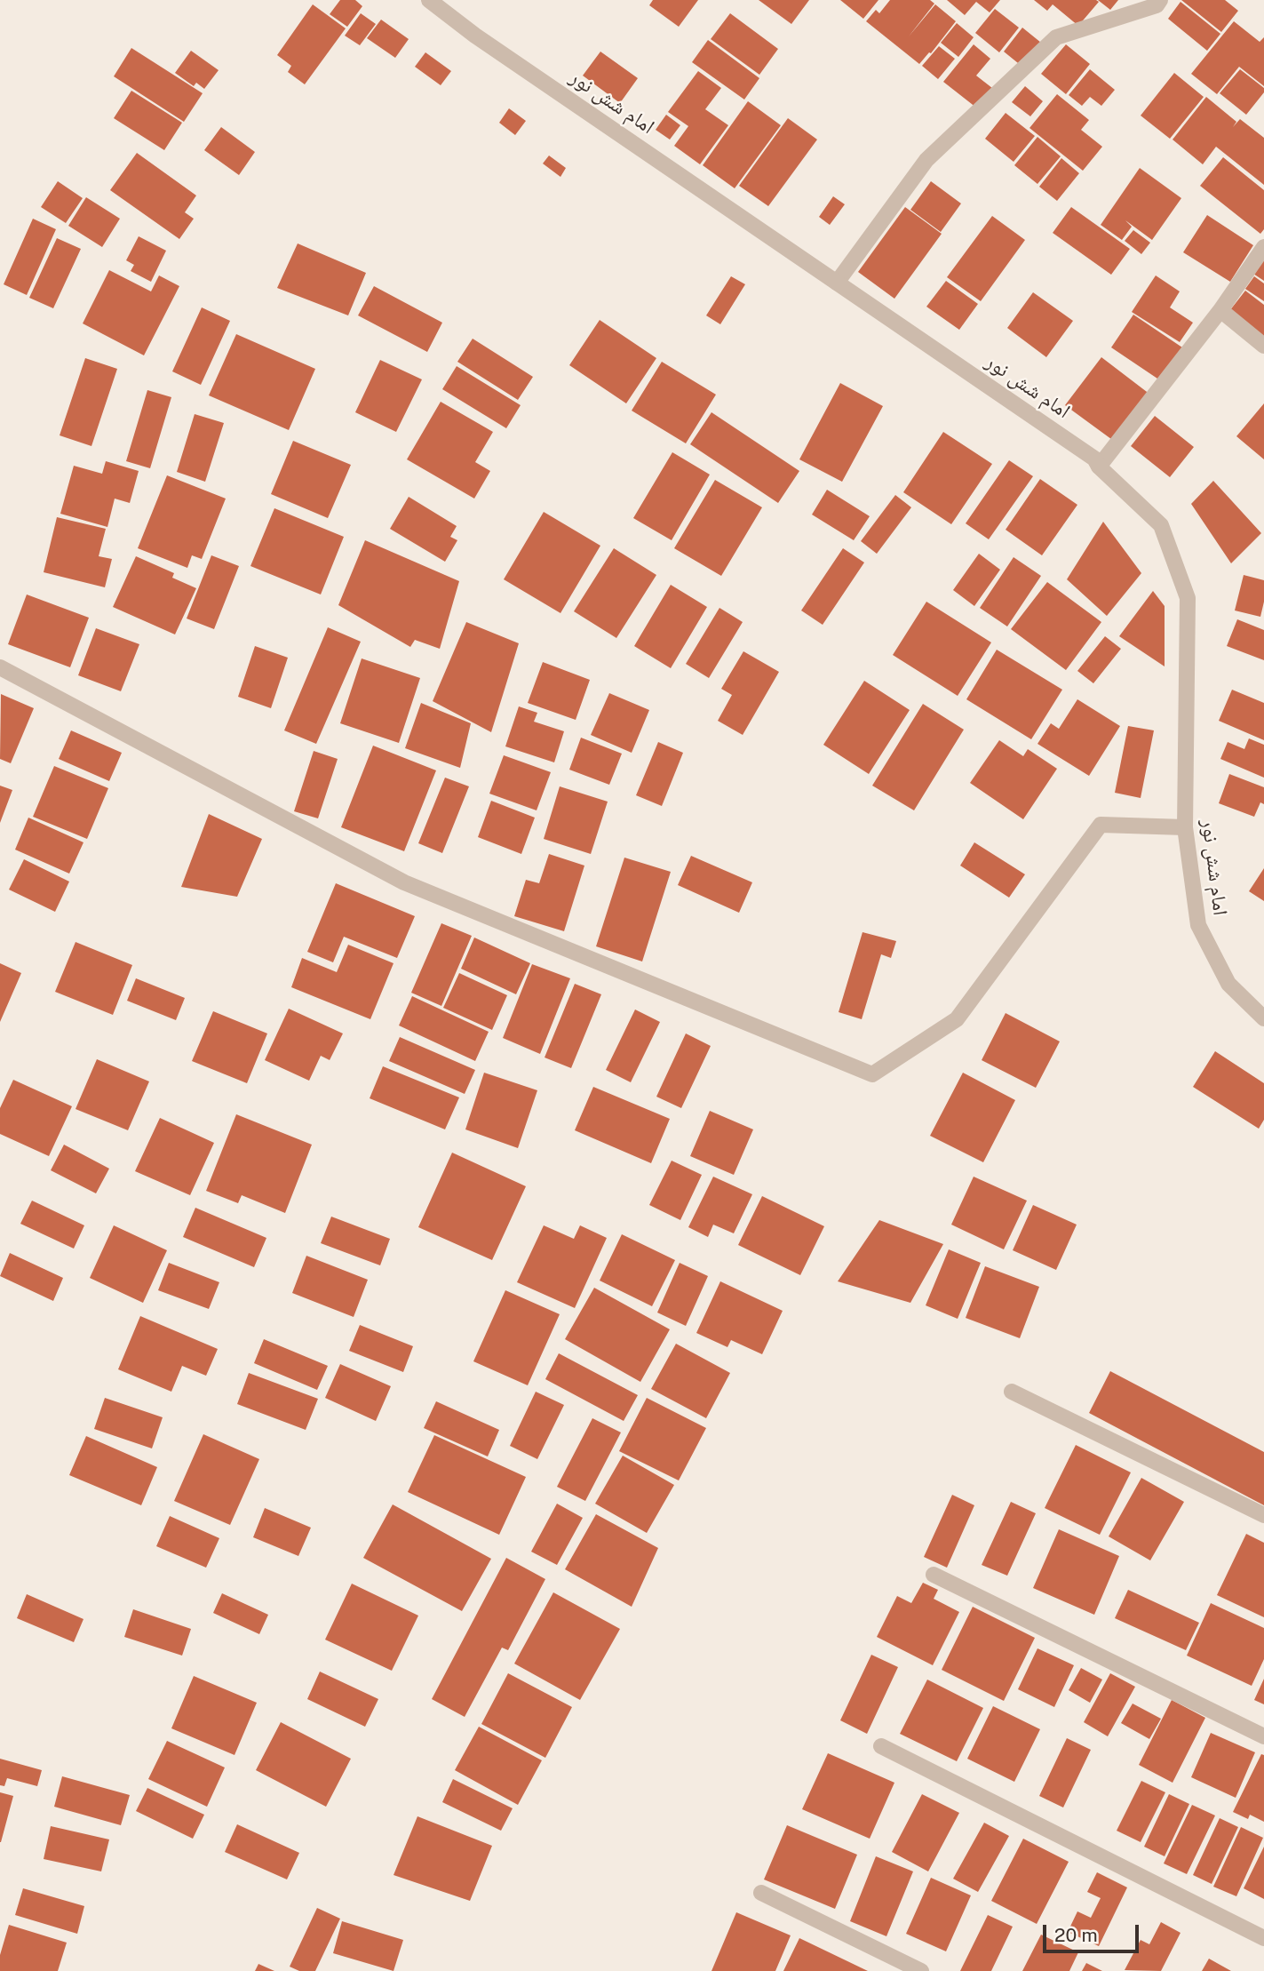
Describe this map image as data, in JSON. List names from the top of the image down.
{
  "streets": {
    "street": ["امام شش نور"]
  },
  "scale_bar": "20 m"
}
